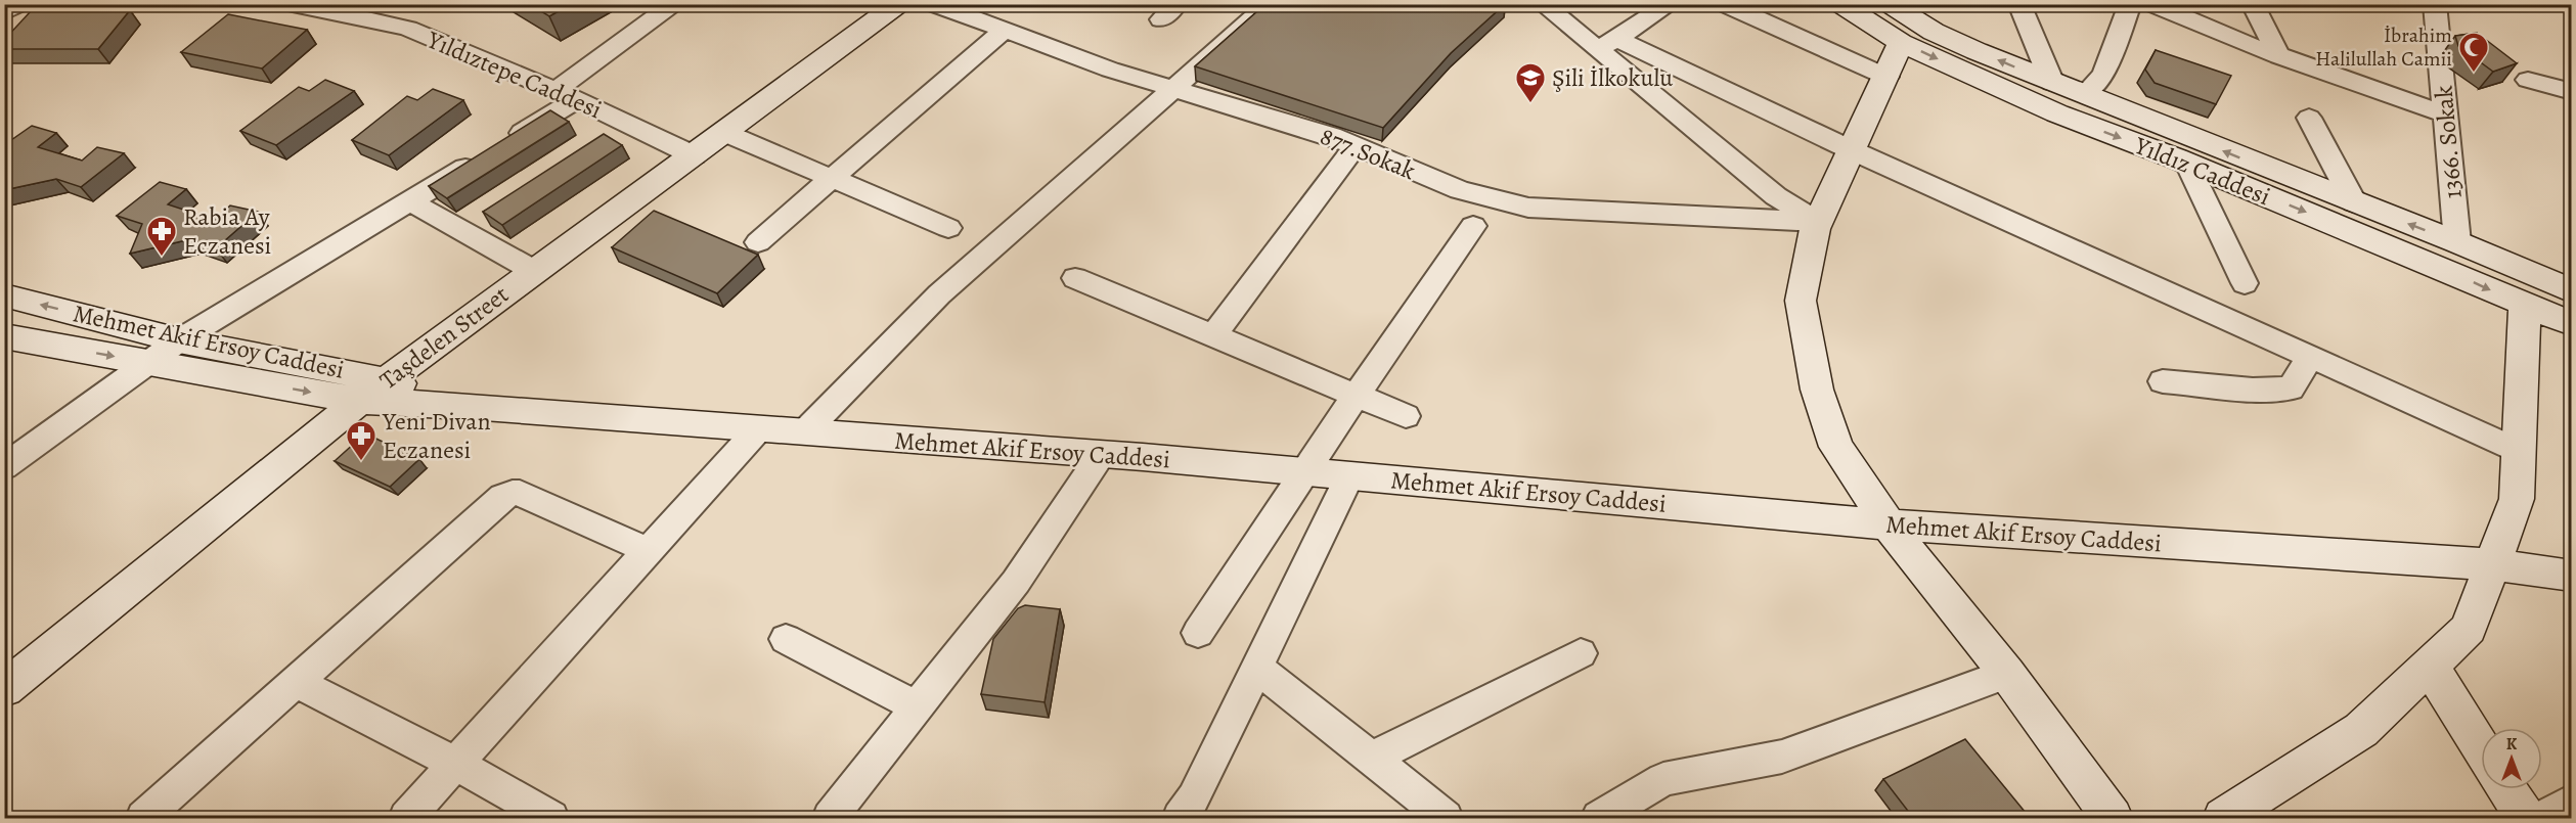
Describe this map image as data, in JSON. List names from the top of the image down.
{
  "streets": {
    "main road": ["Yıldız Caddesi", "Taşdelen Street", "Mehmet Akif Ersoy Caddesi"],
    "street": ["Yıldıztepe Caddesi", "1366. Sokak", "877.Sokak"]
  },
  "crossings": [
    ["Yıldıztepe Caddesi", "Taşdelen Street"],
    ["1366. Sokak", "Yıldız Caddesi"],
    ["Taşdelen Street", "Mehmet Akif Ersoy Caddesi"]
  ],
  "places": {
    "mosque": ["İbrahim Halilullah Camii"],
    "school or university": ["Şili İlkokulu"],
    "pharmacy": ["Rabia Ay Eczanesi", "Yeni Divan Eczanesi"]
  },
  "north": "top"
}
